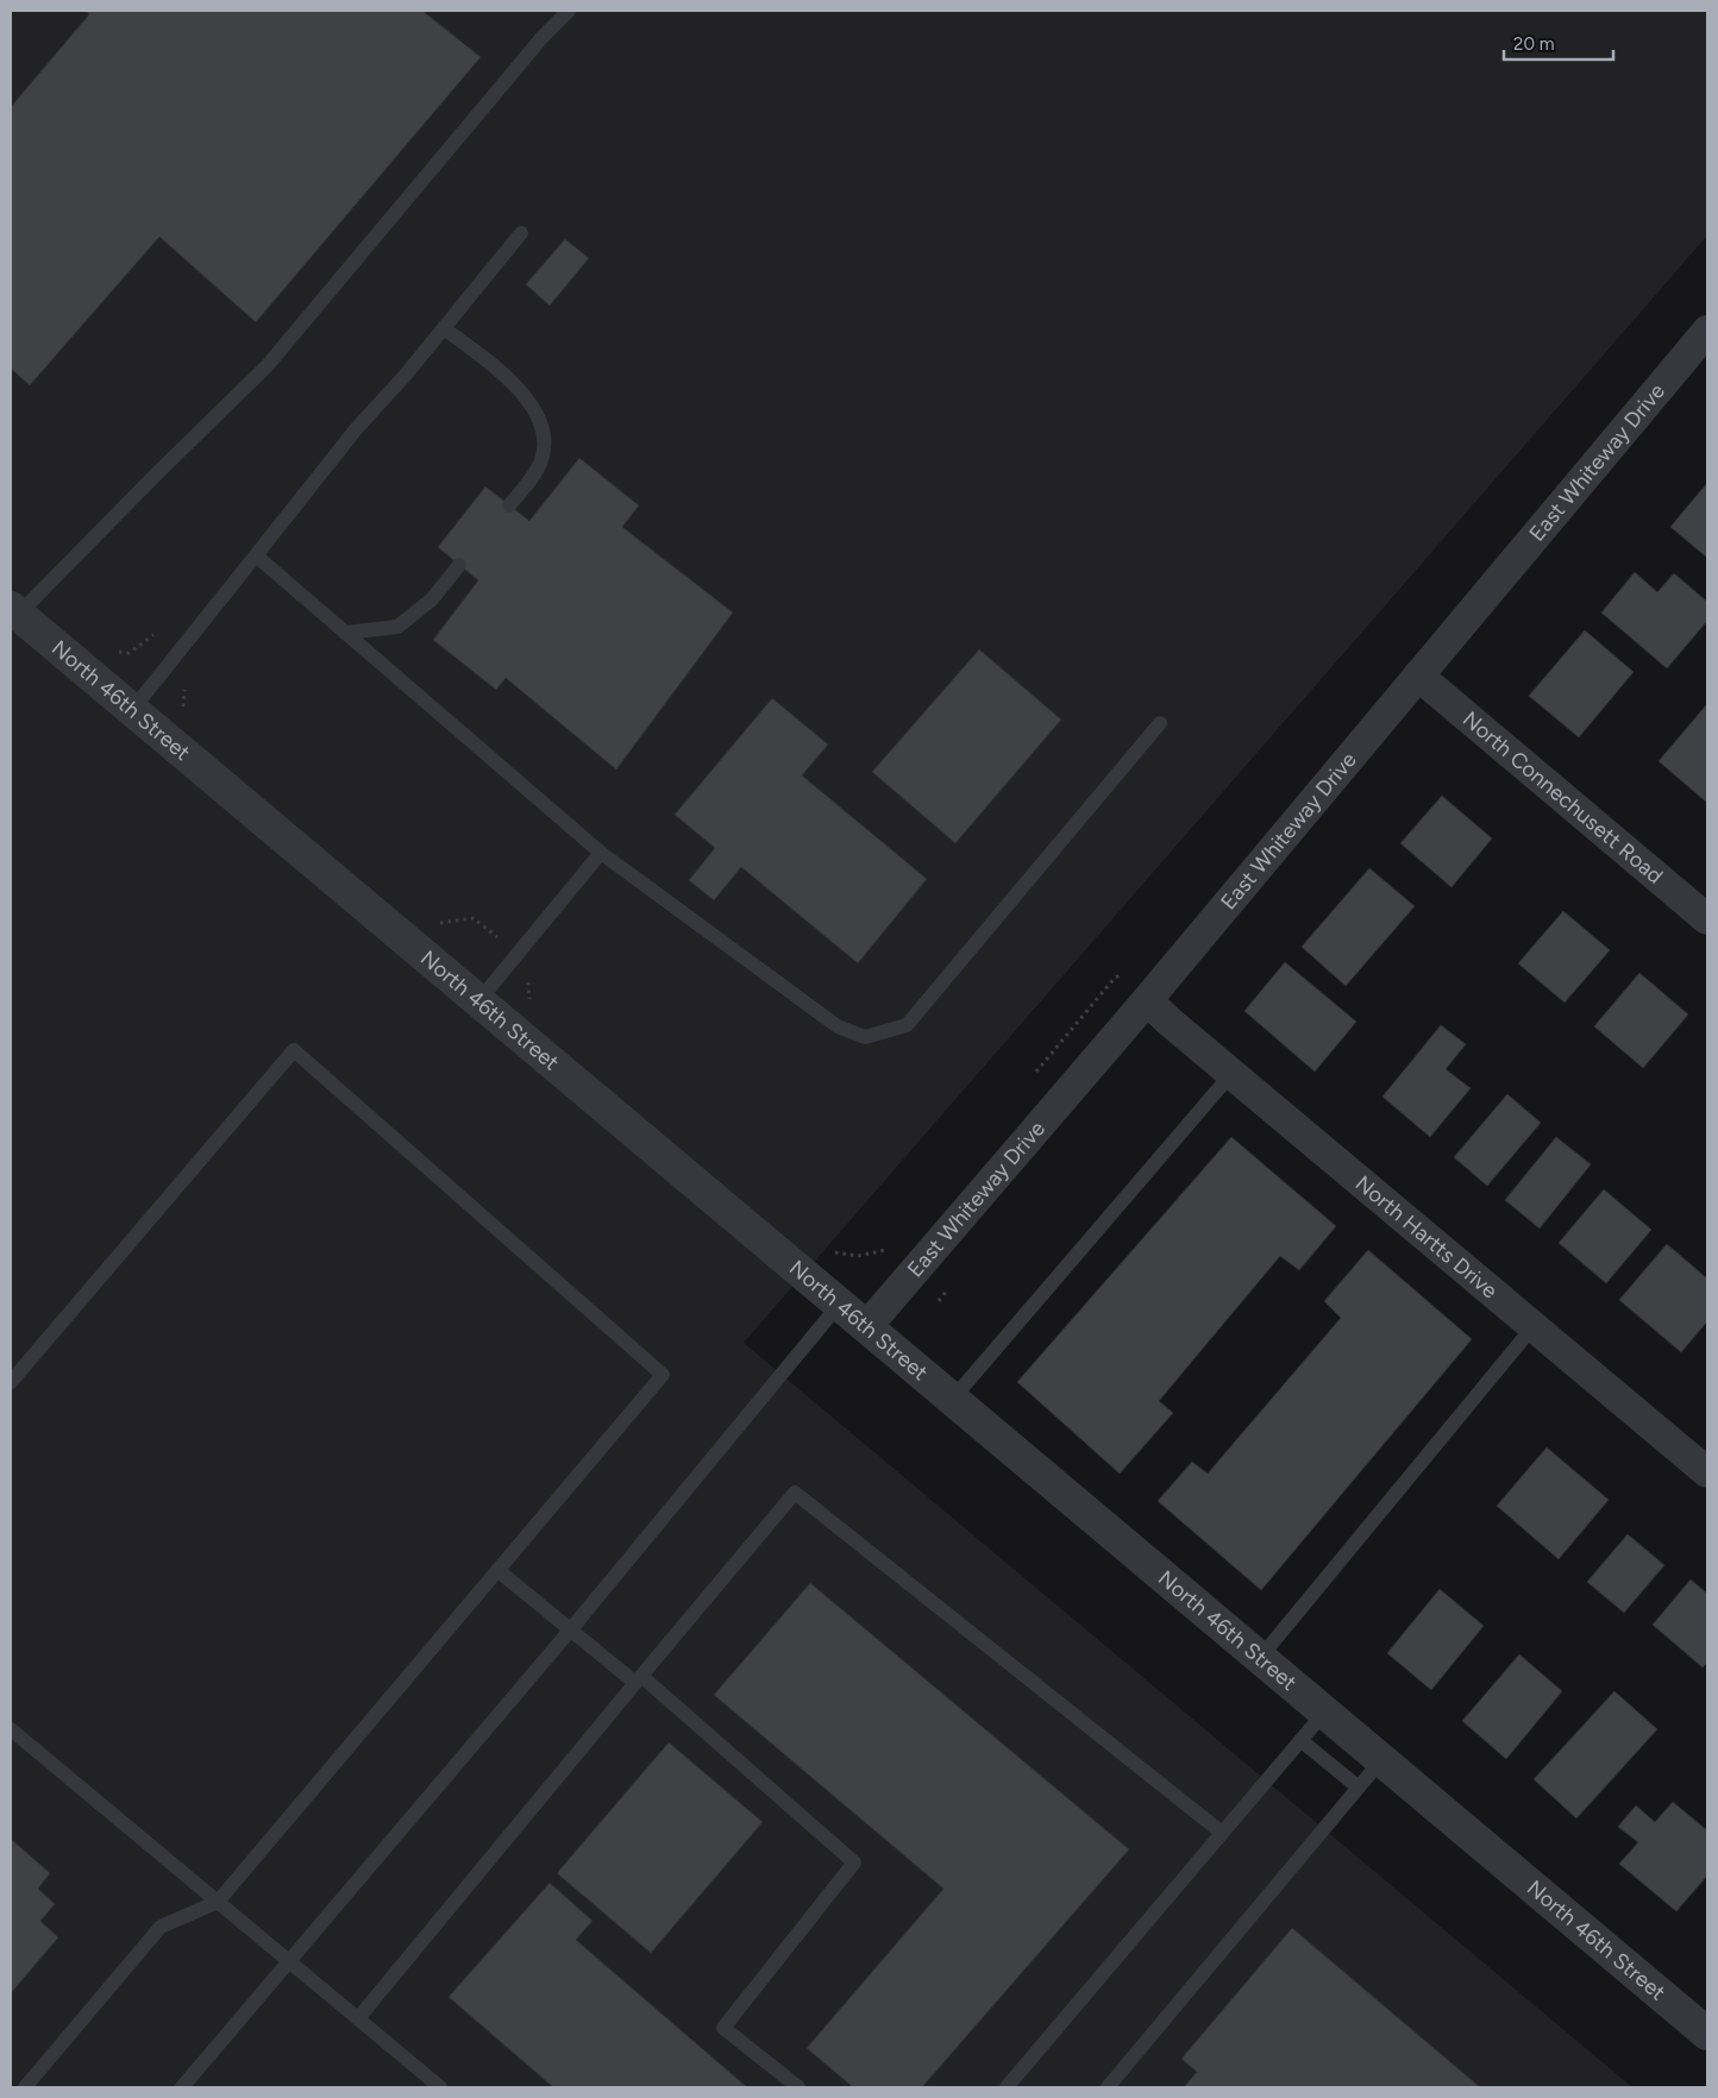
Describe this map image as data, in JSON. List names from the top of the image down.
{
  "streets": {
    "street": [
      "East Whiteway Drive",
      "North 46th Street",
      "North Connechusett Road",
      "North Hartts Drive"
    ]
  },
  "crossings": [
    ["East Whiteway Drive", "North 46th Street"],
    ["East Whiteway Drive", "North Connechusett Road"],
    ["East Whiteway Drive", "North Hartts Drive"]
  ],
  "scale_bar": "20 m"
}
